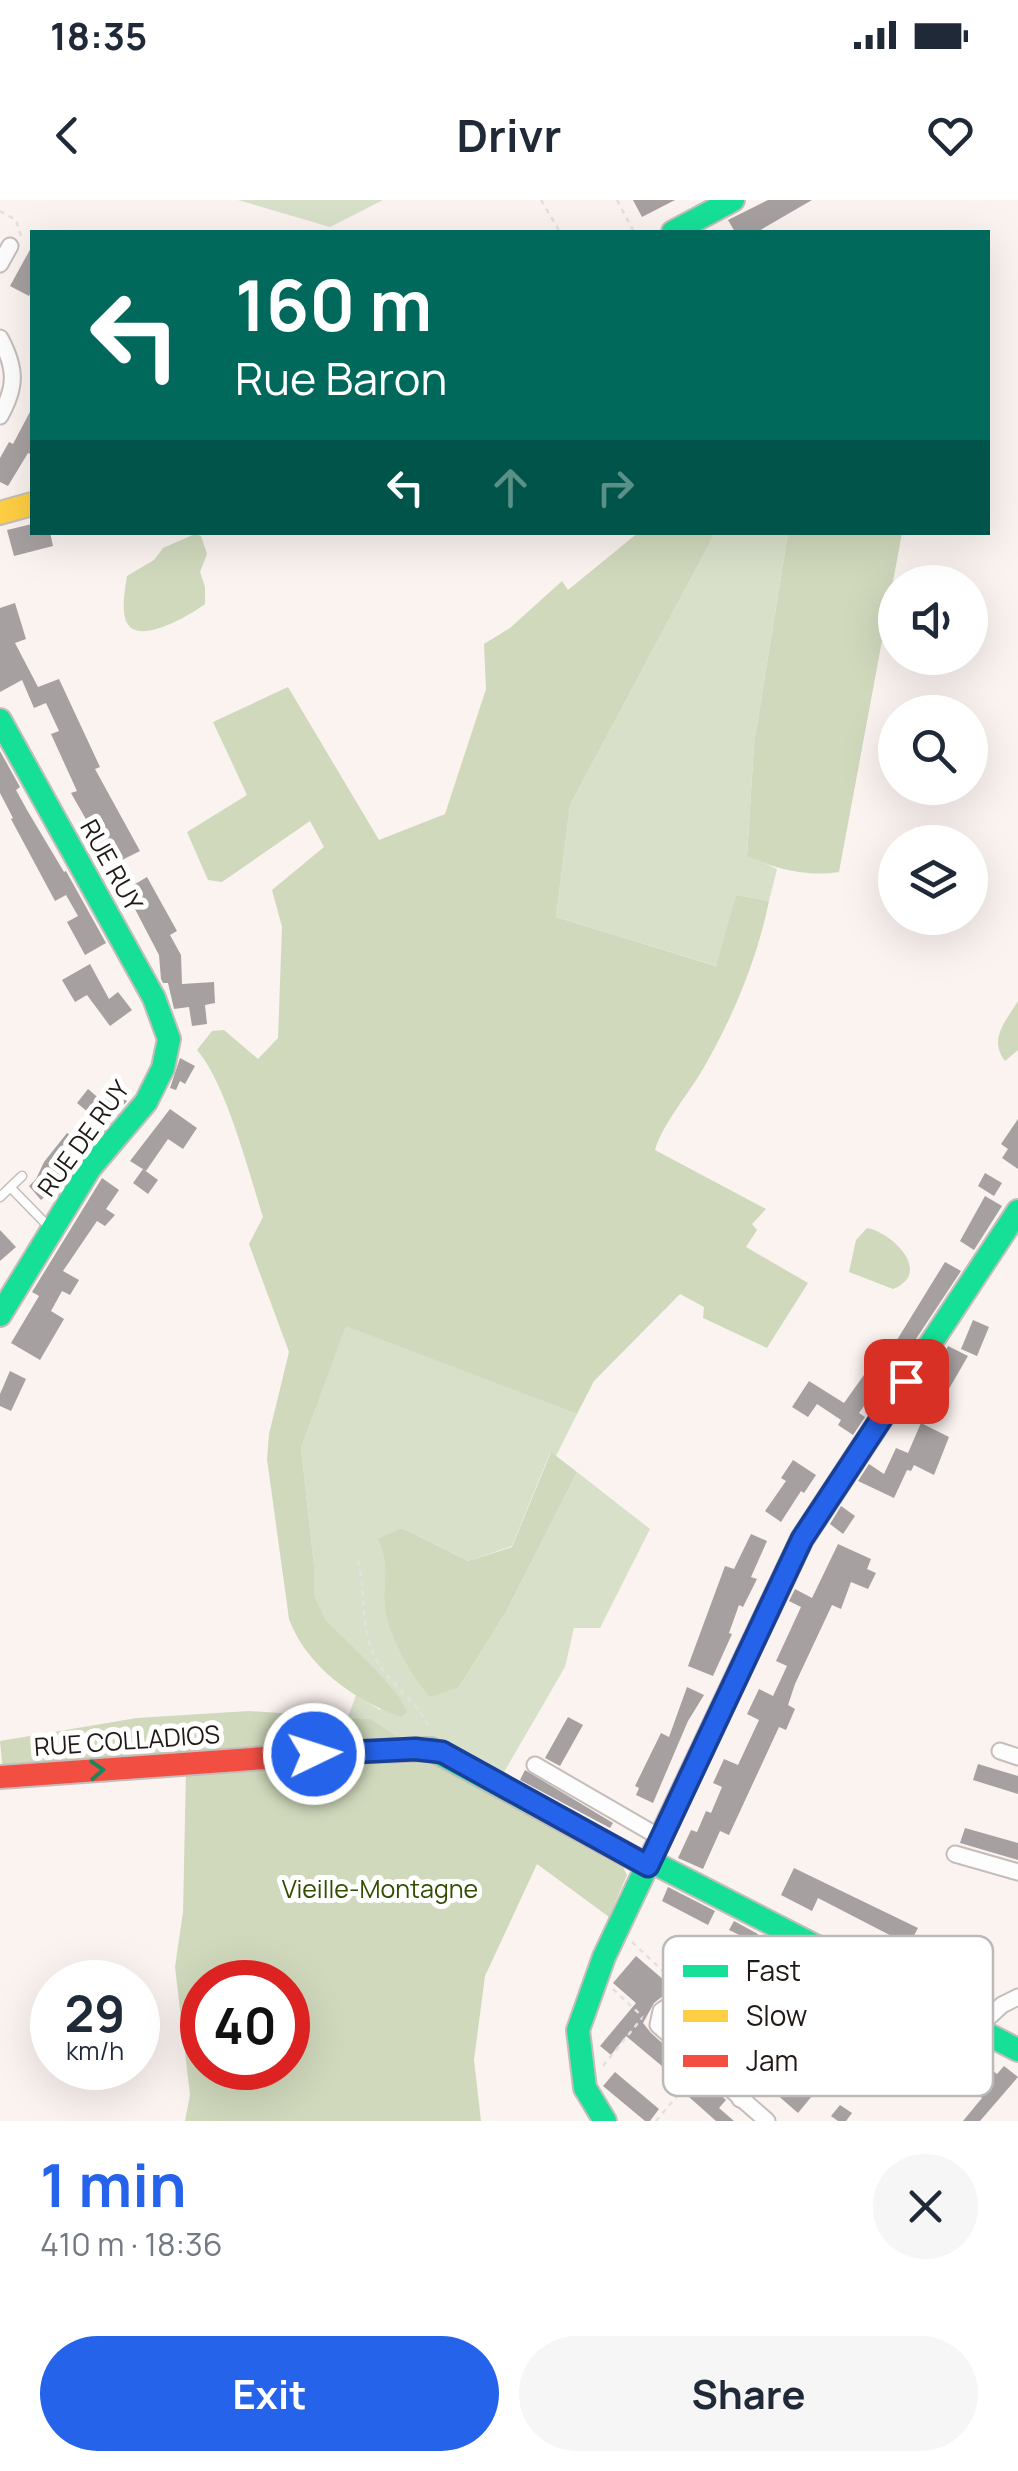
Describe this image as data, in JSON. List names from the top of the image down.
{
  "streets": {
    "street": ["RUE RUY", "RUE DE RUY", "RUE COLLADIOS"]
  },
  "crossings": [
    ["RUE RUY", "RUE DE RUY"]
  ],
  "one_way": ["RUE COLLADIOS"],
  "parks": ["Vieille-Montagne"],
  "legend": ["Fast", "Slow", "Jam"],
  "page": {
    "status": "18:35",
    "header": "Drivr",
    "turn": ["160 m", "Rue Baron"],
    "speed": "29 km/h",
    "limit": "40",
    "heading": ["1 min", "410 m · 18:36"],
    "buttons": ["Exit", "Share"]
  }
}
